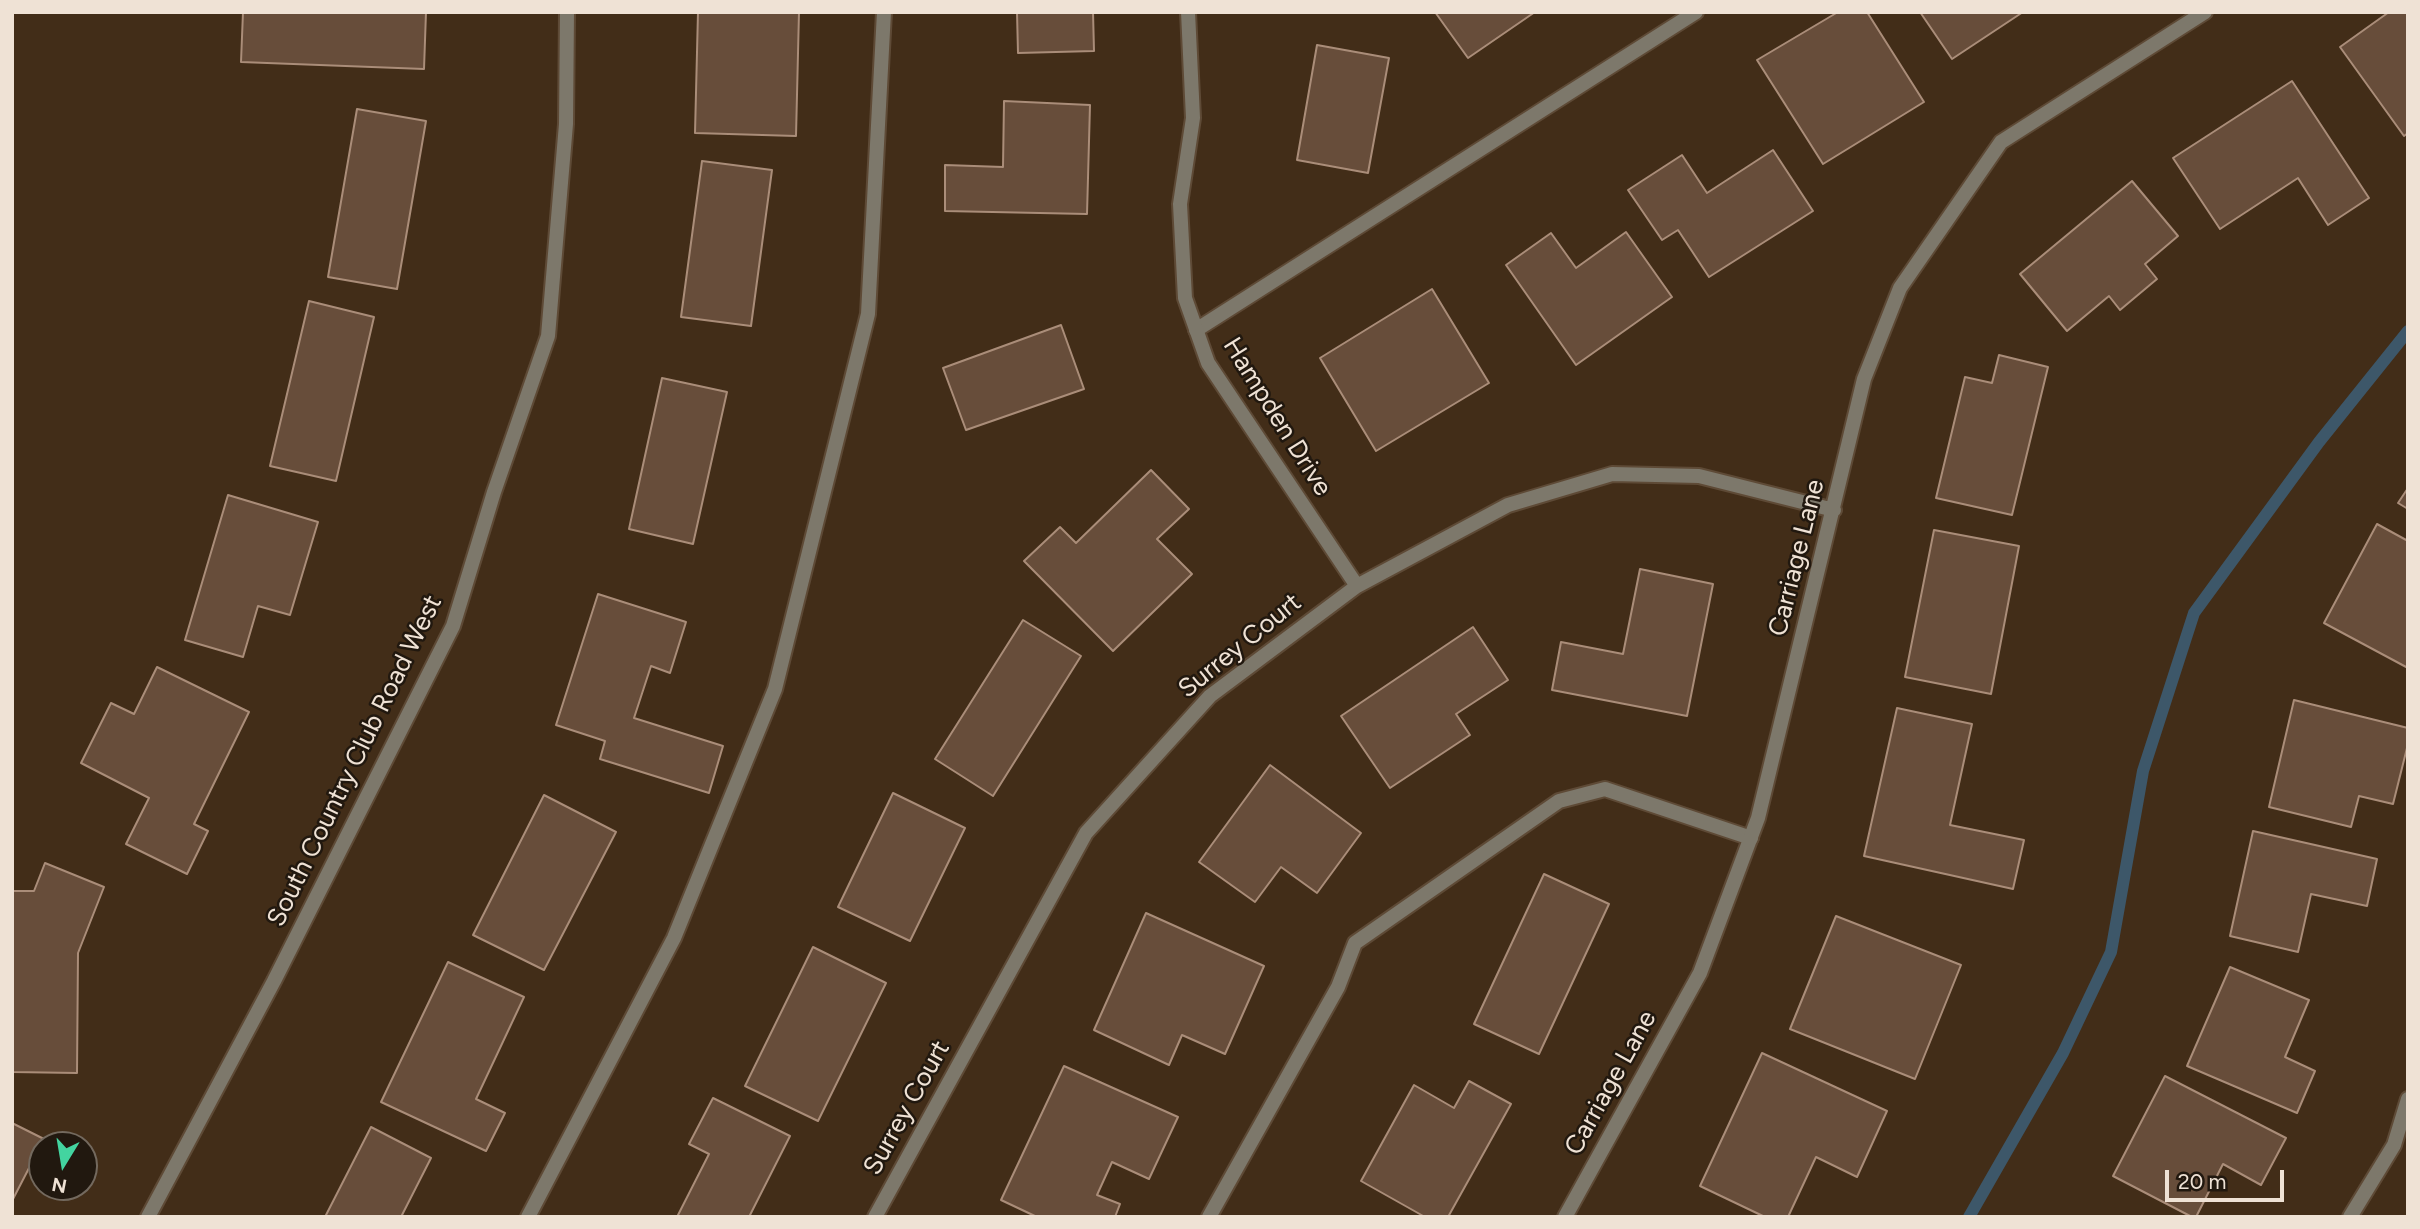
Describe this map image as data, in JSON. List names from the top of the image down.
{
  "streets": {
    "street": [
      "Hampden Drive",
      "Carriage Lane",
      "Surrey Court",
      "South Country Club Road West"
    ]
  },
  "crossings": [
    ["Hampden Drive", "Surrey Court"],
    ["Carriage Lane", "Surrey Court"]
  ],
  "scale_bar": "20 m",
  "north": "bottom"
}
